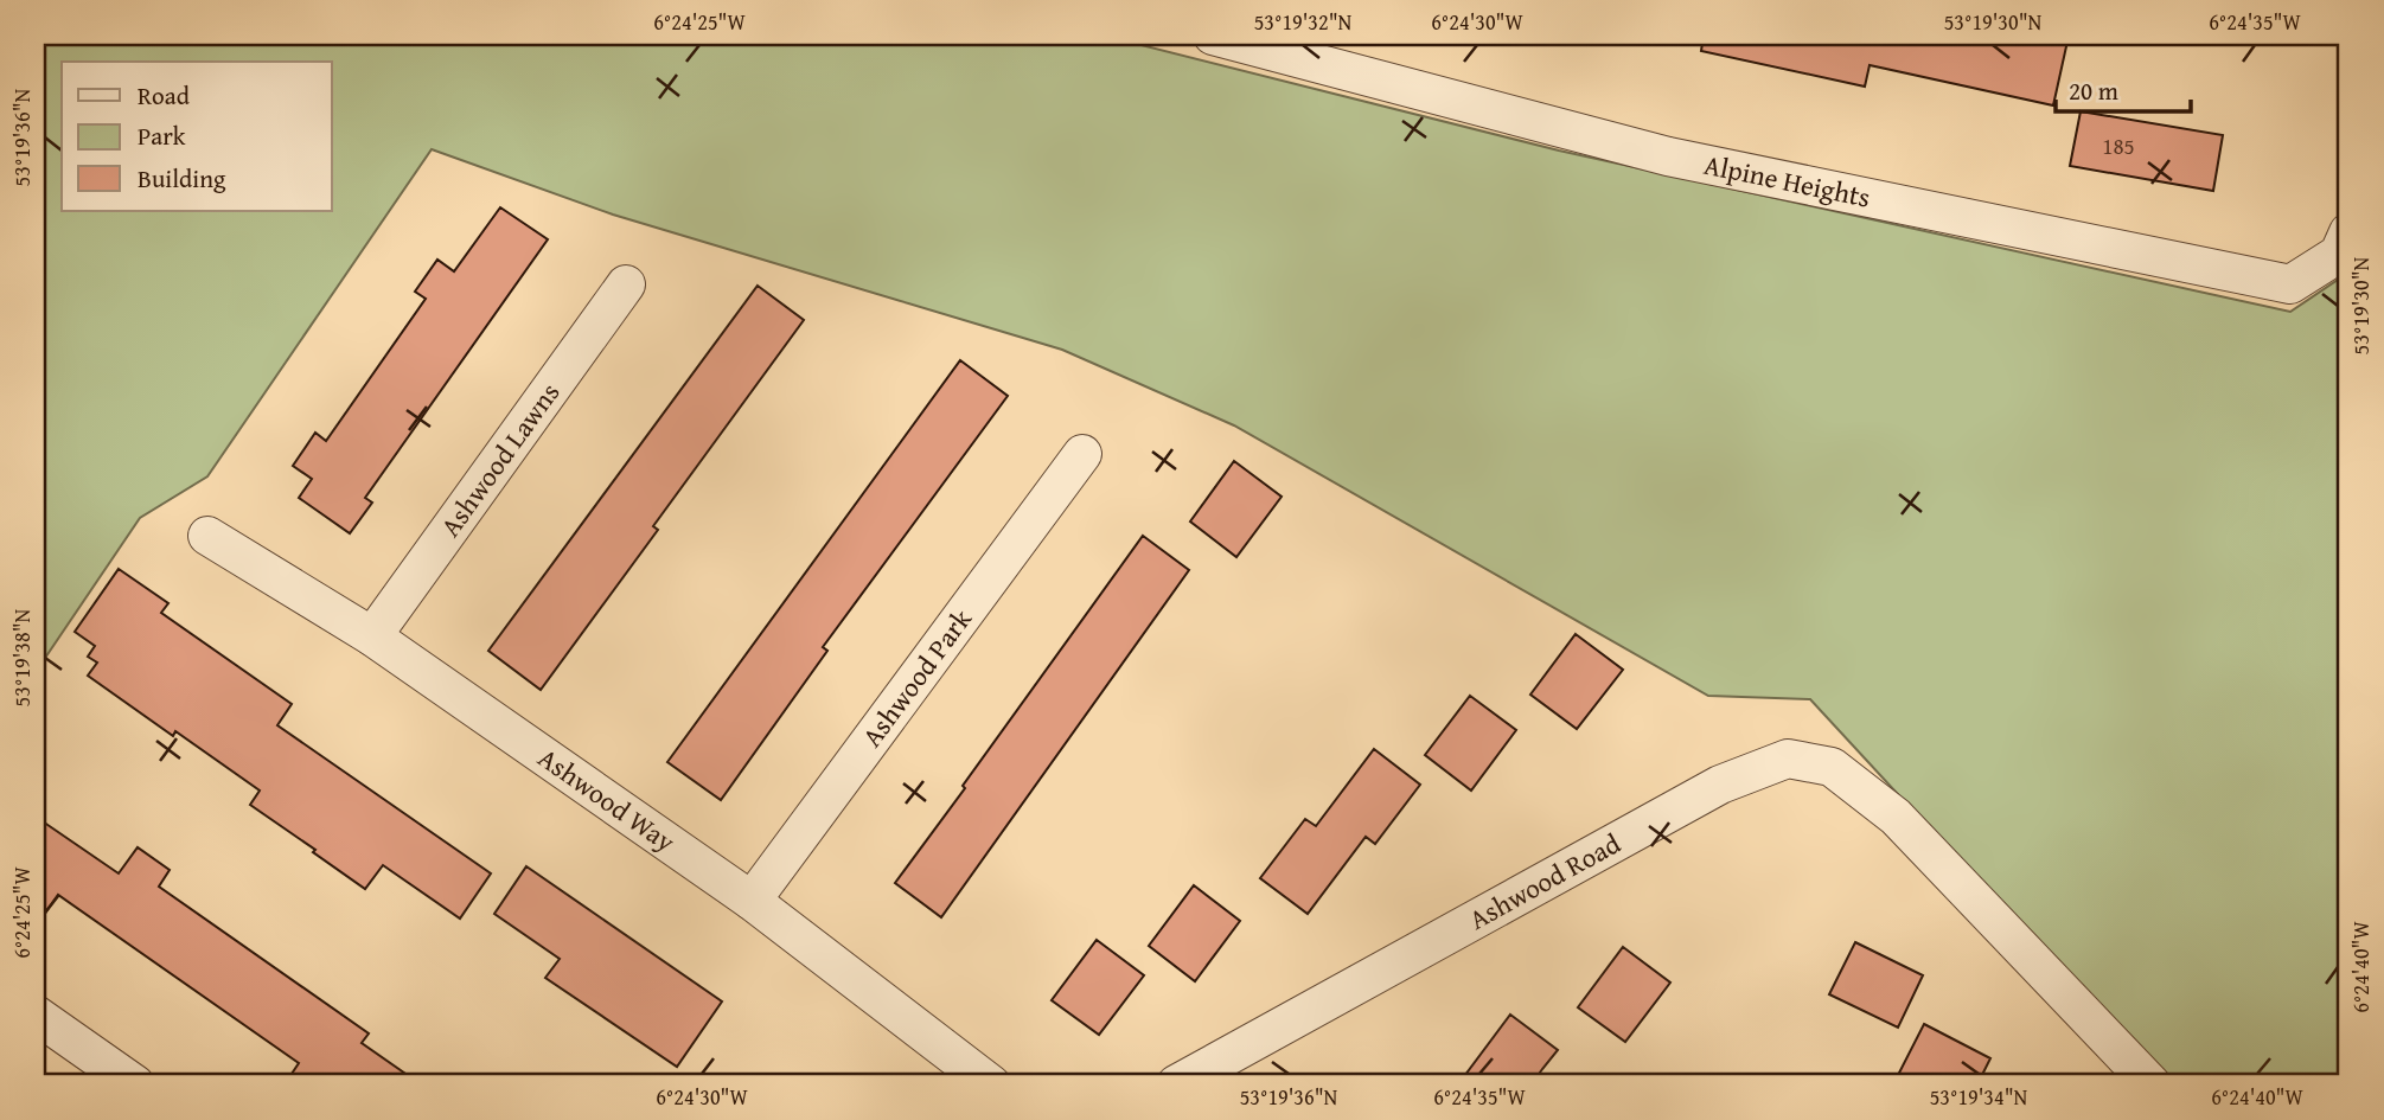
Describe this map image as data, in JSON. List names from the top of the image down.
{
  "streets": {
    "street": [
      "Alpine Heights",
      "Ashwood Lawns",
      "Ashwood Park",
      "Ashwood Way",
      "Ashwood Road"
    ]
  },
  "crossings": [
    ["Ashwood Lawns", "Ashwood Way"],
    ["Ashwood Park", "Ashwood Way"]
  ],
  "house_numbers": ["185"],
  "legend": ["Road", "Park", "Building"],
  "scale_bar": "20 m",
  "coordinates": [
    "6°24'25\"W",
    "53°19'32\"N",
    "6°24'30\"W",
    "53°19'30\"N",
    "6°24'35\"W",
    "53°19'36\"N",
    "53°19'38\"N",
    "6°24'40\"W",
    "53°19'34\"N"
  ]
}
